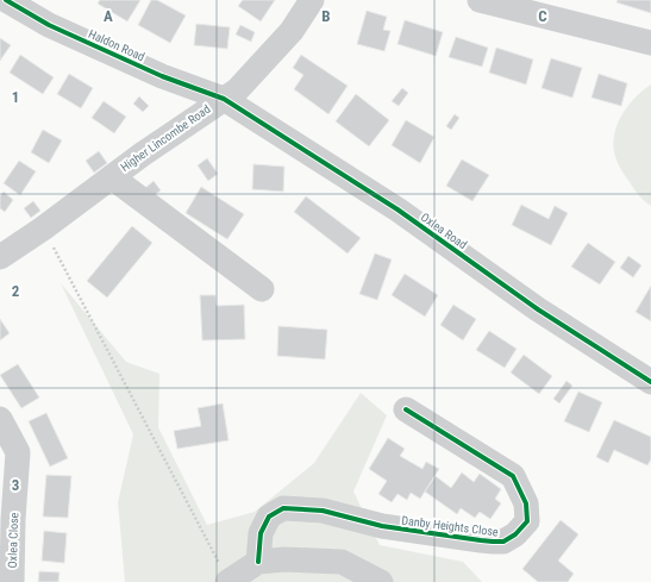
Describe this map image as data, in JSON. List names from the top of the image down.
{
  "streets": {
    "street": [
      "Haldon Road",
      "Higher Lincombe Road",
      "Oxlea Road",
      "Danby Heights Close",
      "Oxlea Close"
    ]
  },
  "crossings": [
    ["Haldon Road", "Higher Lincombe Road"],
    ["Haldon Road", "Oxlea Road"],
    ["Higher Lincombe Road", "Oxlea Road"]
  ],
  "grid": {
    "columns": ["A", "B", "C"],
    "rows": ["1", "2", "3"]
  }
}
